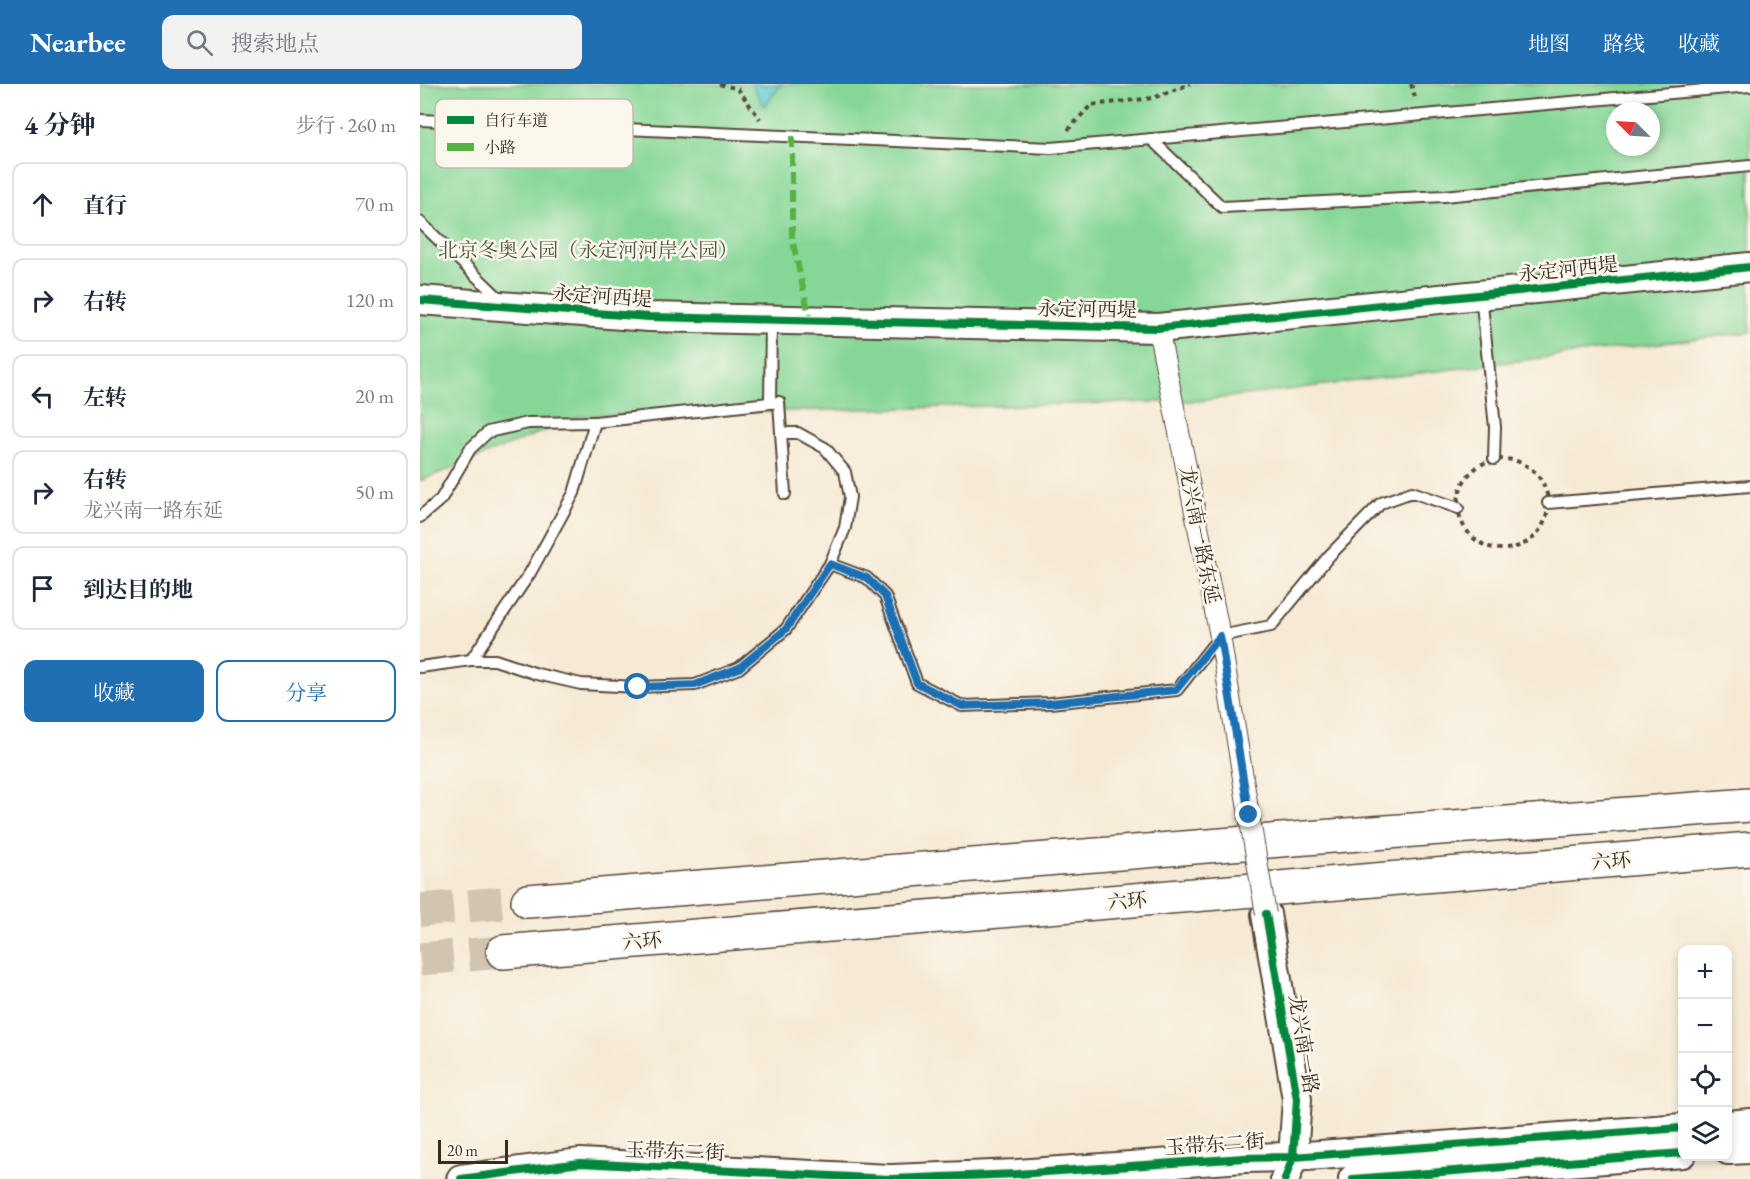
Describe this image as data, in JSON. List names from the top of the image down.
{
  "streets": {
    "highway": ["六环"],
    "street": [
      "永定河西堤",
      "龙兴南一路东延",
      "龙兴南一路",
      "玉带东二街"
    ]
  },
  "crossings": [
    ["永定河西堤", "龙兴南一路东延"],
    ["龙兴南一路东延", "龙兴南一路"],
    ["龙兴南一路", "玉带东二街"]
  ],
  "parks": ["北京冬奥公园（永定河河岸公园）"],
  "legend": ["自行车道", "小路"],
  "scale_bar": "20 m",
  "north": "top left",
  "page": {
    "header": "Nearbee",
    "search": "搜索地点",
    "nav": ["地图", "路线", "收藏"],
    "heading": ["4 分钟", "步行 · 260 m"],
    "list": [
      ["直行", "70 m"],
      ["右转", "120 m"],
      ["左转", "20 m"],
      ["右转", "龙兴南一路东延", "50 m"],
      "到达目的地"
    ],
    "buttons": ["收藏", "分享"],
    "map_buttons": ["+", "−"],
    "scale": "20 m"
  }
}
